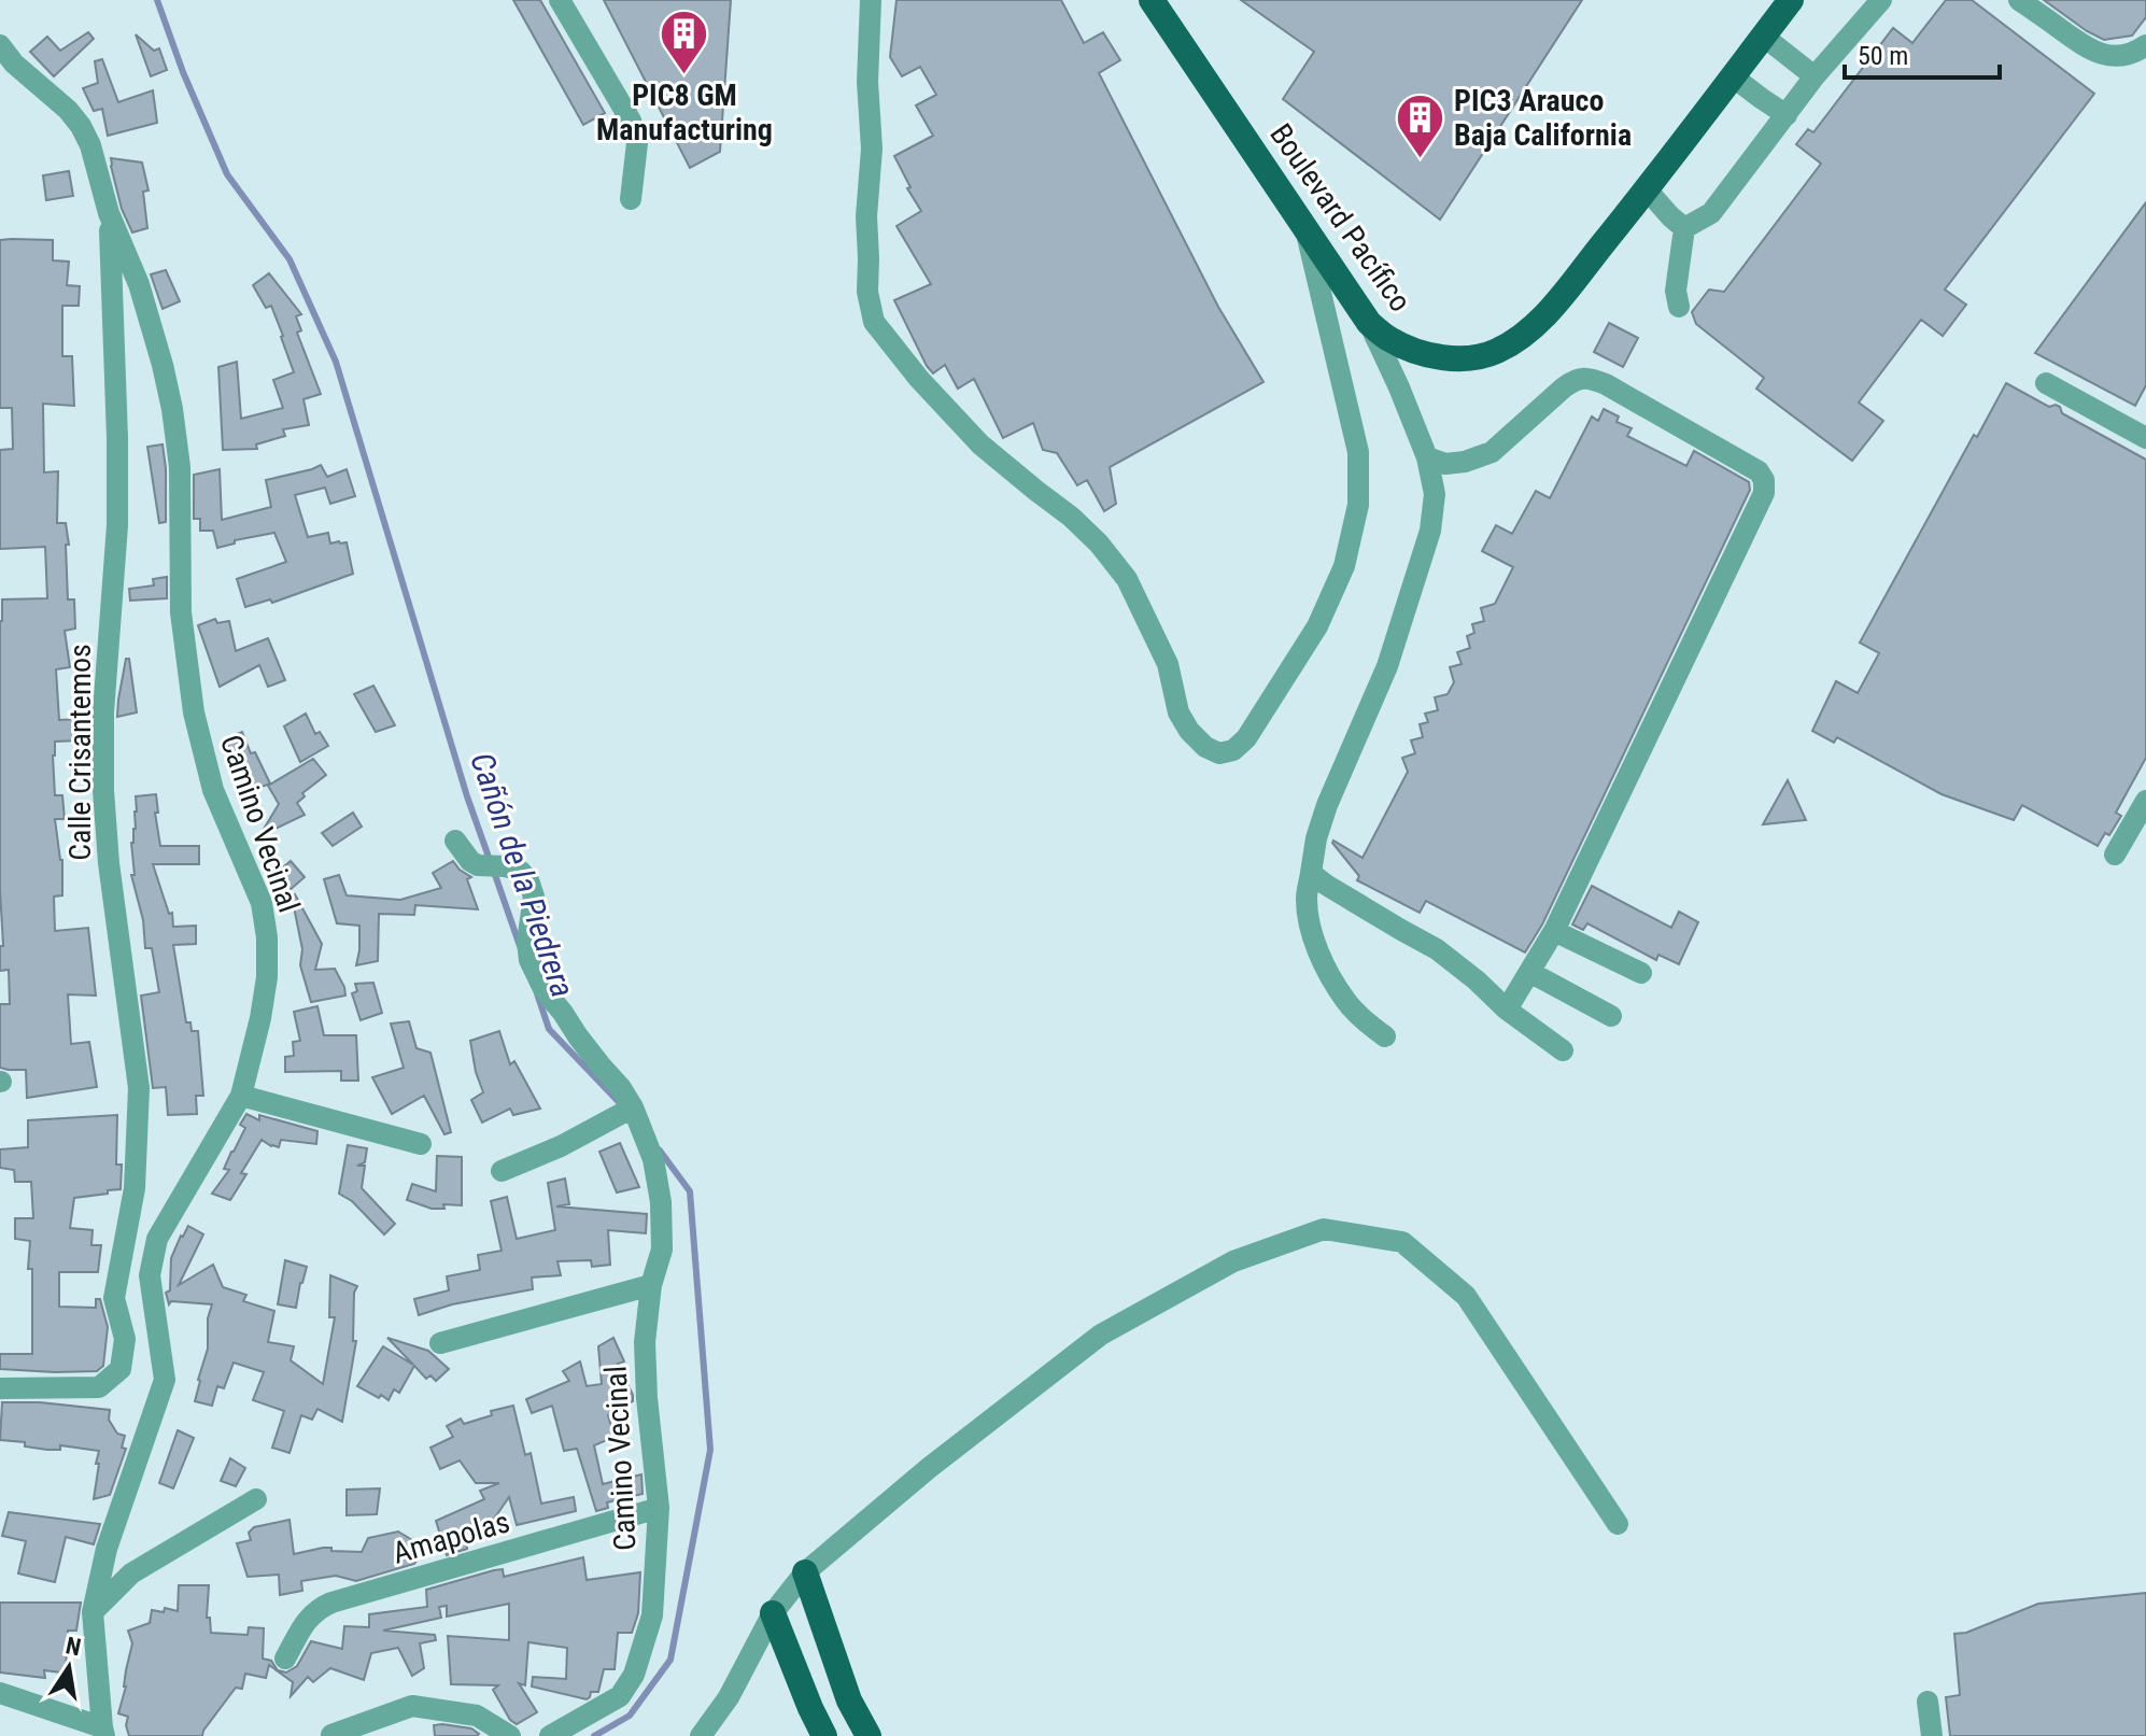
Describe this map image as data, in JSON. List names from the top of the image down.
{
  "streets": {
    "main road": ["Boulevard Pacífico"],
    "street": ["Calle Crisantemos", "Camino Vecinal", "Amapolas"]
  },
  "crossings": [
    ["Calle Crisantemos", "Camino Vecinal"],
    ["Camino Vecinal", "Amapolas"]
  ],
  "water": ["Cañón de la Piedrera"],
  "places": {
    "building": ["PIC8 GM Manufacturing", "PIC3 Arauco Baja California"]
  },
  "scale_bar": "50 m",
  "north": "top"
}
